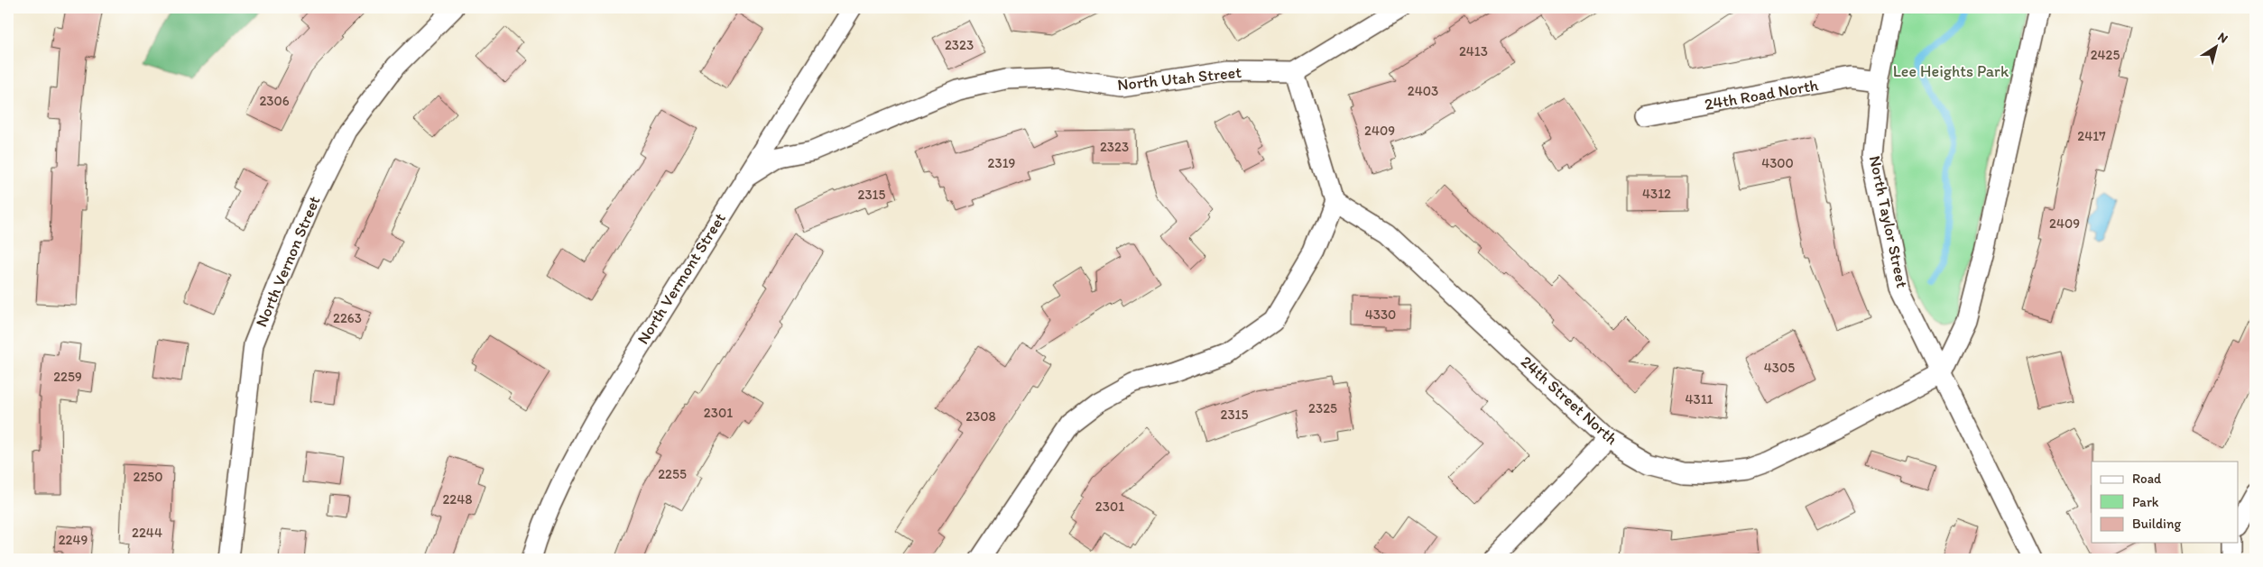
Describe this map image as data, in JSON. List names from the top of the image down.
{
  "streets": {
    "street": [
      "North Utah Street",
      "24th Road North",
      "North Taylor Street",
      "North Vernon Street",
      "North Vermont Street",
      "24th Street North"
    ]
  },
  "crossings": [
    ["North Utah Street", "North Vermont Street"],
    ["24th Road North", "North Taylor Street"],
    ["North Taylor Street", "24th Street North"]
  ],
  "parks": ["Lee Heights Park"],
  "house_numbers": [
    "2323",
    "2413",
    "2425",
    "2403",
    "2306",
    "2409",
    "2417",
    "2323",
    "2319",
    "4300",
    "4312",
    "2315",
    "2409",
    "4330",
    "2263",
    "4305",
    "2259",
    "4311",
    "2325",
    "2301",
    "2315",
    "2308",
    "2255",
    "2250",
    "2248",
    "2301",
    "2244",
    "2249"
  ],
  "legend": ["Road", "Park", "Building"],
  "north": "top right"
}
